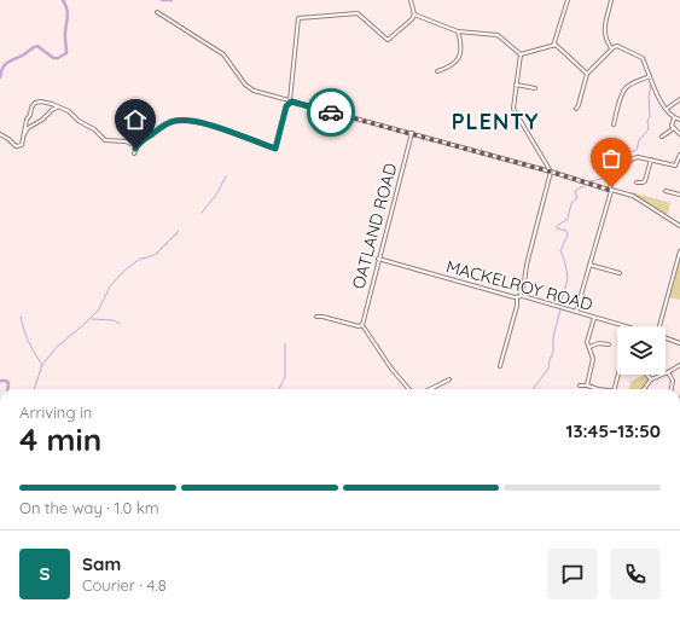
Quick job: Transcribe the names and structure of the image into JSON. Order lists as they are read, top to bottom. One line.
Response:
{"streets":{"street":["OATLAND ROAD","MACKELROY ROAD"]},"crossings":[["OATLAND ROAD","MACKELROY ROAD"]],"districts":["PLENTY"],"page":{"heading":["4 min","Arriving in","13:45–13:50"],"panel":["Sam","Courier · 4.8"],"bar":"On the way · 1.0 km","round":"S"}}
